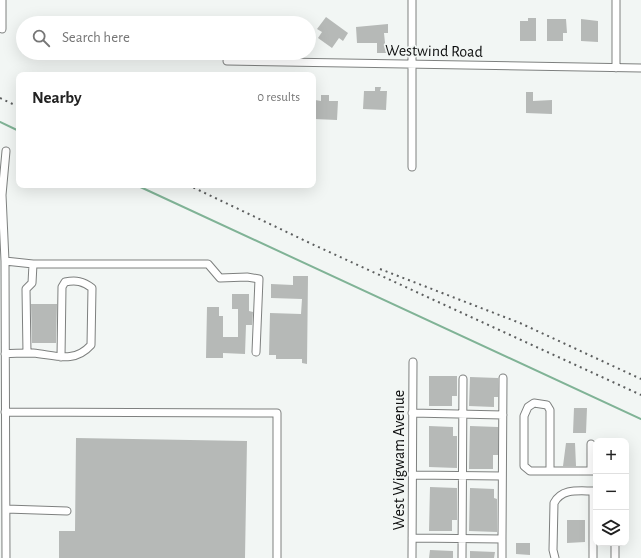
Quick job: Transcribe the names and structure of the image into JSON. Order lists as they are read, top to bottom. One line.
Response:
{"streets":{"street":["Westwind Road","West Wigwam Avenue"]},"page":{"search":"Search here","heading":["Nearby","0 results"],"map_buttons":["+","−"]}}
